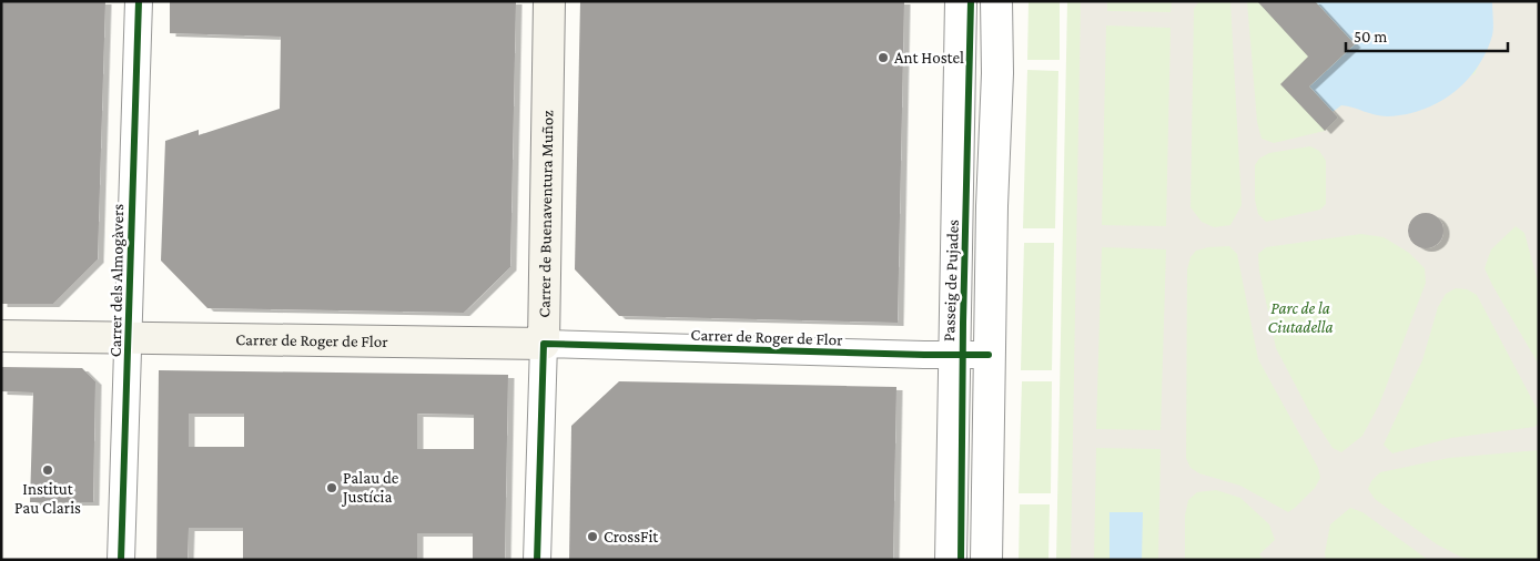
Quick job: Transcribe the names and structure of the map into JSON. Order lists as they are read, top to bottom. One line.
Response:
{"streets":{"main road":["Carrer de Buenaventura Muñoz","Carrer de Roger de Flor"],"street":["Carrer dels Almogàvers","Passeig de Pujades"]},"crossings":[["Carrer de Buenaventura Muñoz","Carrer de Roger de Flor"],["Carrer dels Almogàvers","Carrer de Roger de Flor"],["Passeig de Pujades","Carrer de Roger de Flor"]],"parks":["Parc de la Ciutadella"],"places":["Ant Hostel","Institut Pau Claris","Palau de Justícia","CrossFit"],"scale_bar":"50 m"}
